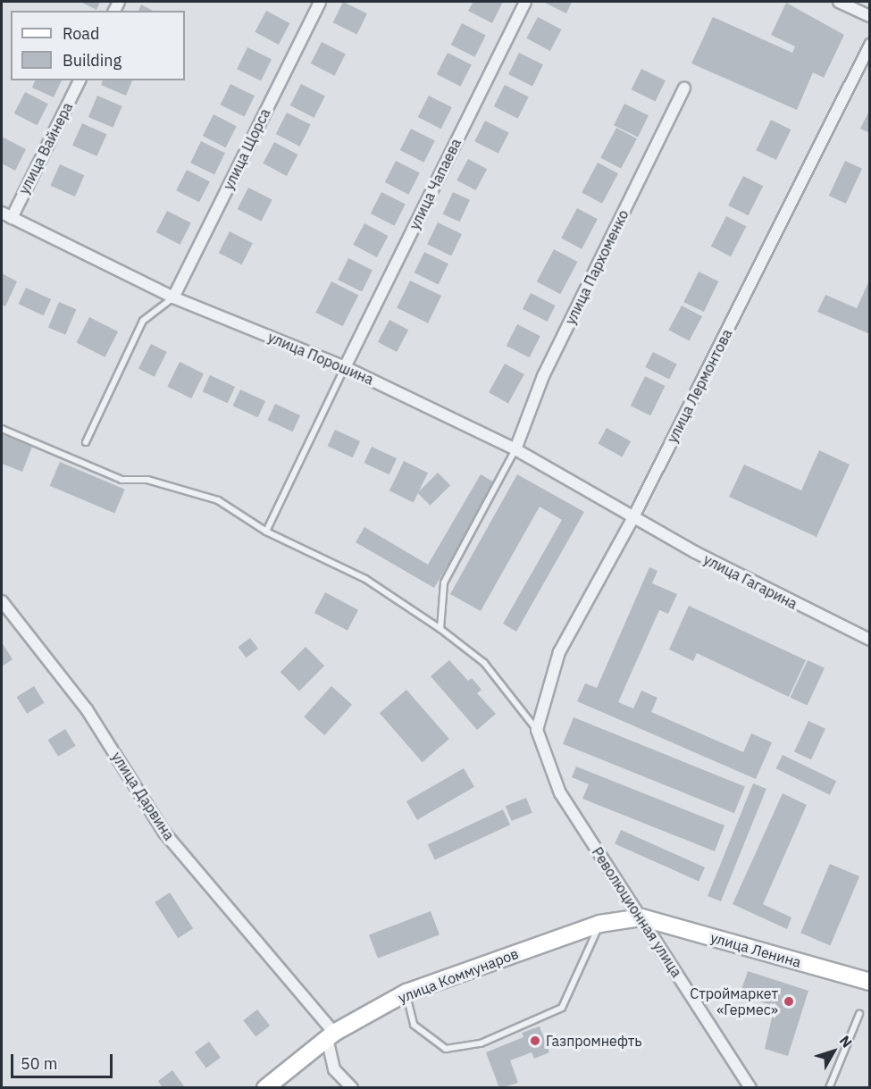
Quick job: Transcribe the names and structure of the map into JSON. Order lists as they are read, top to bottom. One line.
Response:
{"streets":{"main road":["улица Ленина","улица Коммунаров"],"street":["улица Вайнера","улица Щорса","улица Чапаева","улица Пархоменко","улица Порошина","улица Лермонтова","улица Гагарина","улица Дарвина","Революционная улица"]},"crossings":[["улица Вайнера","улица Порошина"],["улица Щорса","улица Порошина"],["улица Чапаева","улица Порошина"],["улица Пархоменко","улица Порошина"],["улица Порошина","улица Лермонтова"],["улица Порошина","улица Гагарина"],["улица Лермонтова","улица Гагарина"],["улица Лермонтова","Революционная улица"],["улица Дарвина","улица Коммунаров"],["Революционная улица","улица Ленина"],["Революционная улица","улица Коммунаров"],["улица Ленина","улица Коммунаров"]],"places":["Строймаркет «Гермес»","Газпромнефть"],"legend":["Road","Building"],"scale_bar":"50 m","north":"top right"}
